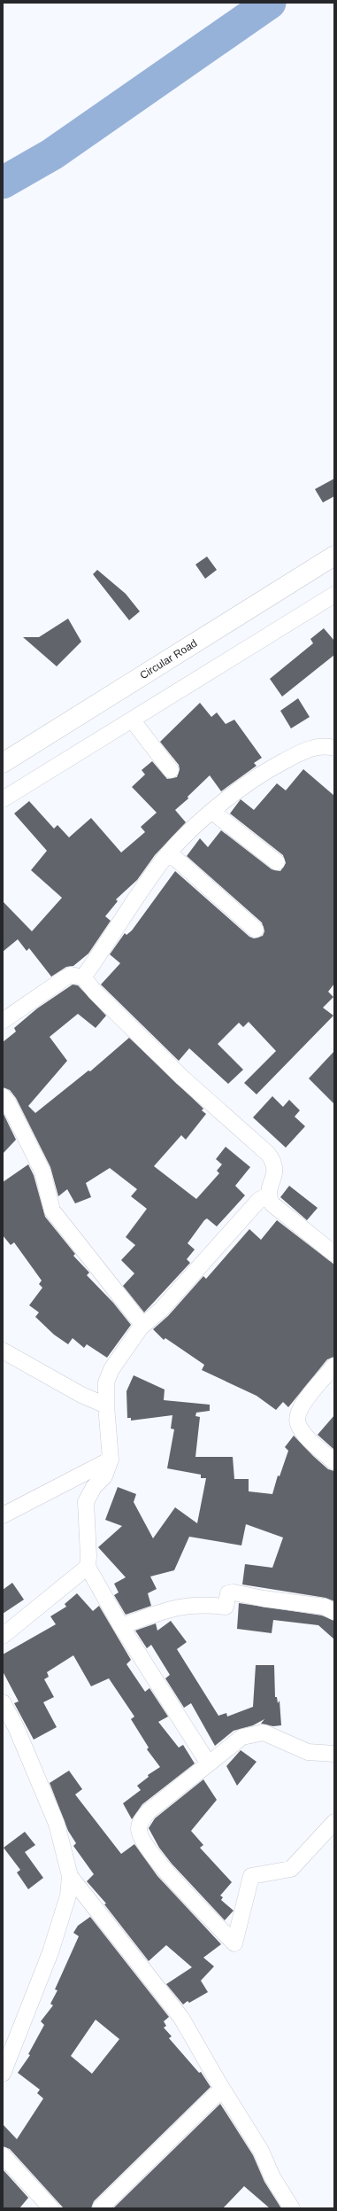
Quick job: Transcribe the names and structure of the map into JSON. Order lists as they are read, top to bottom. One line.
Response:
{"streets":{"main road":["Circular Road"]}}
